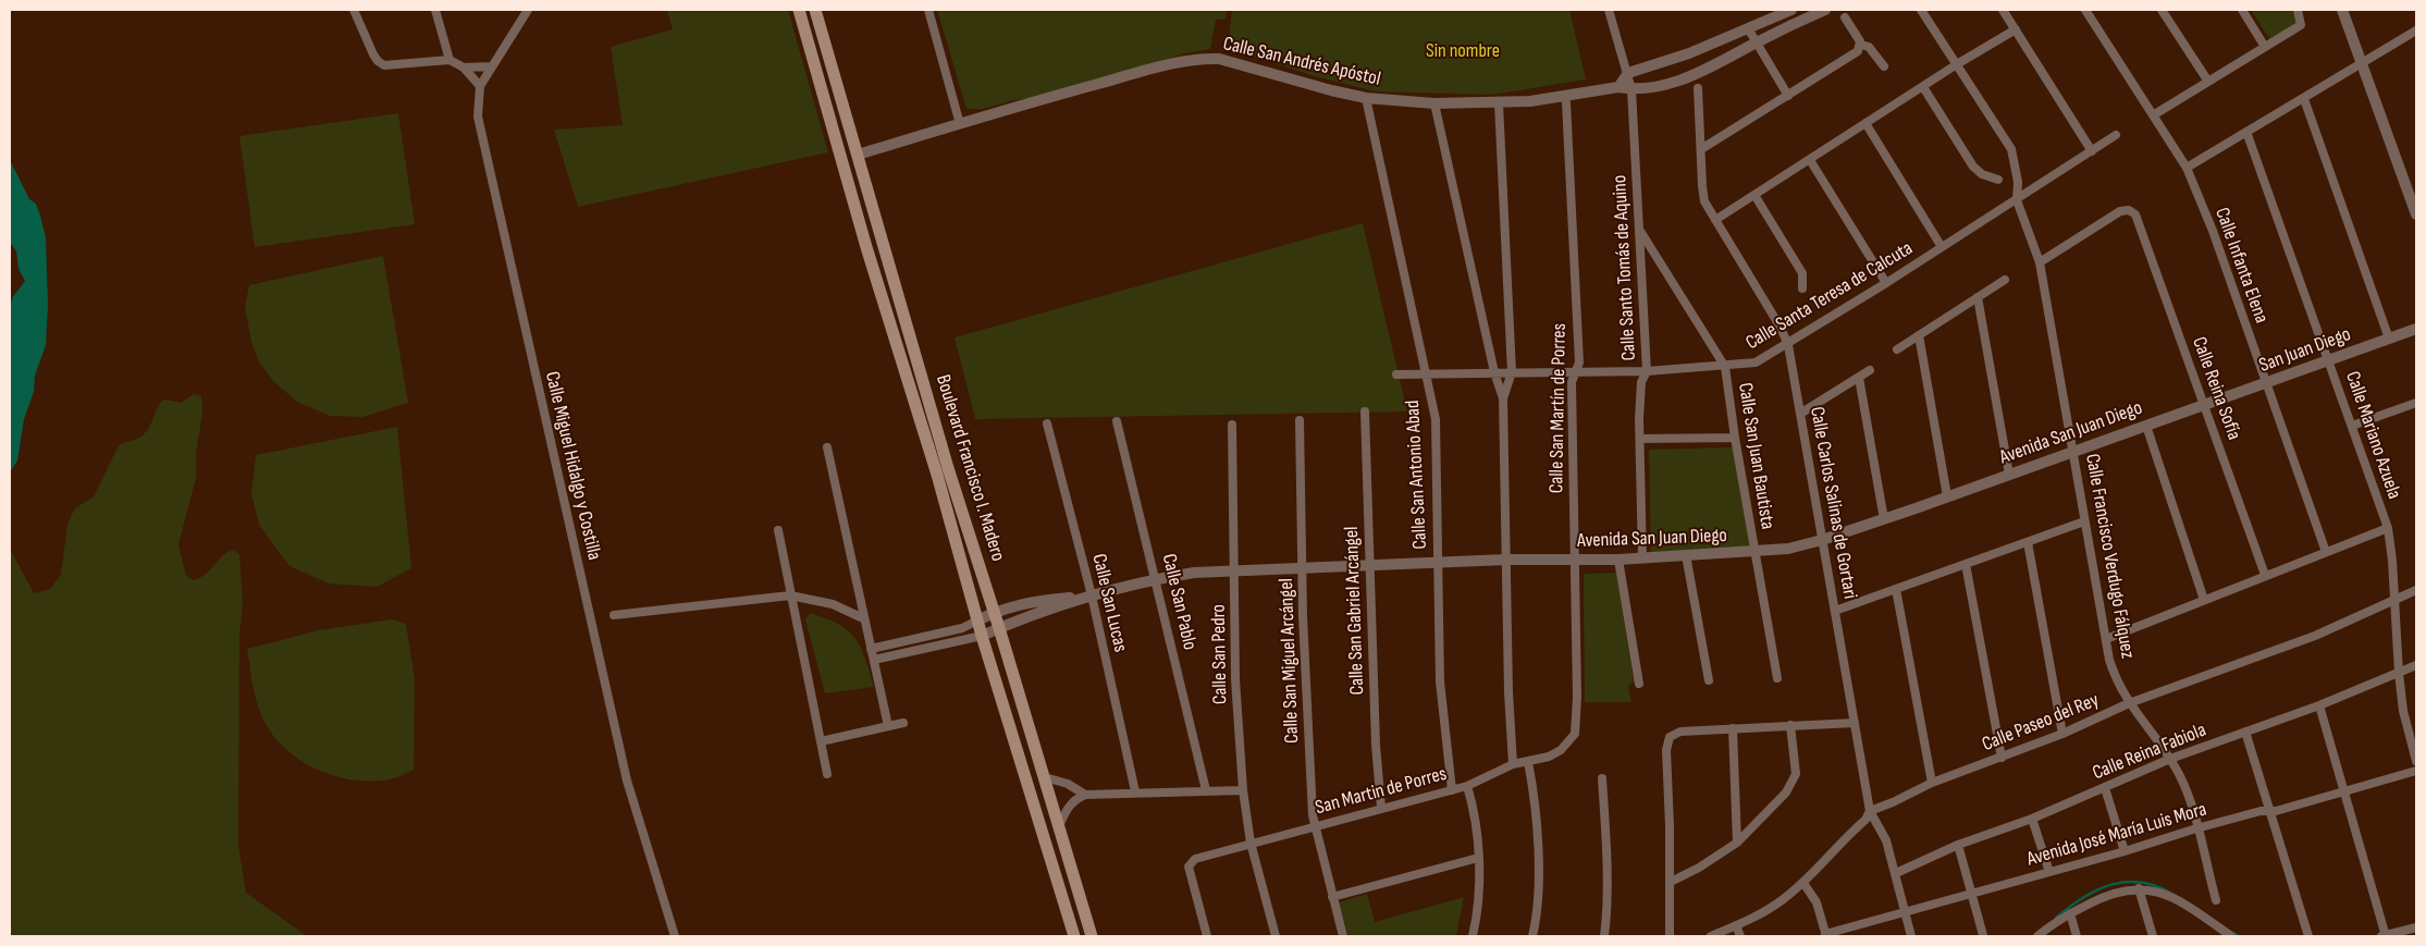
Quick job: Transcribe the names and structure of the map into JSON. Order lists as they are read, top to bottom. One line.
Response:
{"streets":{"main road":["Boulevard Francisco I. Madero"],"street":["Calle San Andrés Apóstol","Calle Infanta Elena","Calle Santo Tomás de Aquino","Calle Santa Teresa de Calcuta","San Juan Diego","Calle Reina Sofía","Calle San Martín de Porres","Avenida San Juan Diego","Calle Mariano Azuela","Calle San Juan Bautista","Calle Miguel Hidalgo y Costilla","Calle San Antonio Abad","Calle Carlos Salinas de Gortari","Calle Francisco Verdugo Fálquez","Calle San Pablo","Calle San Lucas","Calle San Gabriel Arcángel","Calle San Pedro","Calle San Miguel Arcángel","Calle Paseo del Rey","Calle Reina Fabiola","San Martin de Porres","Avenida José María Luis Mora"]},"crossings":[["Calle San Andrés Apóstol","Calle Santo Tomás de Aquino"],["Calle San Andrés Apóstol","Calle San Martín de Porres"],["Calle San Andrés Apóstol","Boulevard Francisco I. Madero"],["Calle San Andrés Apóstol","Calle San Antonio Abad"],["Calle Infanta Elena","San Juan Diego"],["Calle Santo Tomás de Aquino","Calle Santa Teresa de Calcuta"],["Calle Santo Tomás de Aquino","Avenida San Juan Diego"],["Calle Santo Tomás de Aquino","Calle San Juan Bautista"],["Calle Santa Teresa de Calcuta","Calle San Martín de Porres"],["Calle Santa Teresa de Calcuta","Calle San Juan Bautista"],["Calle Santa Teresa de Calcuta","Calle San Antonio Abad"],["Calle Santa Teresa de Calcuta","Calle Carlos Salinas de Gortari"],["Calle Santa Teresa de Calcuta","Calle Francisco Verdugo Fálquez"],["San Juan Diego","Calle Reina Sofía"],["San Juan Diego","Avenida San Juan Diego"],["San Juan Diego","Calle Mariano Azuela"],["Calle Reina Sofía","Avenida San Juan Diego"],["Calle Reina Sofía","Calle Francisco Verdugo Fálquez"],["Calle San Martín de Porres","Avenida San Juan Diego"],["Calle San Martín de Porres","San Martin de Porres"],["Avenida San Juan Diego","Calle San Juan Bautista"],["Avenida San Juan Diego","Boulevard Francisco I. Madero"],["Avenida San Juan Diego","Calle San Antonio Abad"],["Avenida San Juan Diego","Calle Carlos Salinas de Gortari"],["Avenida San Juan Diego","Calle Francisco Verdugo Fálquez"],["Avenida San Juan Diego","Calle San Pablo"],["Avenida San Juan Diego","Calle San Lucas"],["Avenida San Juan Diego","Calle San Gabriel Arcángel"],["Avenida San Juan Diego","Calle San Pedro"],["Avenida San Juan Diego","Calle San Miguel Arcángel"],["Calle Mariano Azuela","Calle Paseo del Rey"],["Calle Mariano Azuela","Calle Reina Fabiola"],["Calle San Antonio Abad","San Martin de Porres"],["Calle Carlos Salinas de Gortari","Calle Paseo del Rey"],["Calle Carlos Salinas de Gortari","Calle Reina Fabiola"],["Calle Carlos Salinas de Gortari","Avenida José María Luis Mora"],["Calle Francisco Verdugo Fálquez","Calle Paseo del Rey"],["Calle Francisco Verdugo Fálquez","Calle Reina Fabiola"],["Calle Francisco Verdugo Fálquez","Avenida José María Luis Mora"],["Calle San Gabriel Arcángel","San Martin de Porres"],["Calle San Pedro","San Martin de Porres"],["Calle San Miguel Arcángel","San Martin de Porres"]],"parks":["Sin nombre"]}
